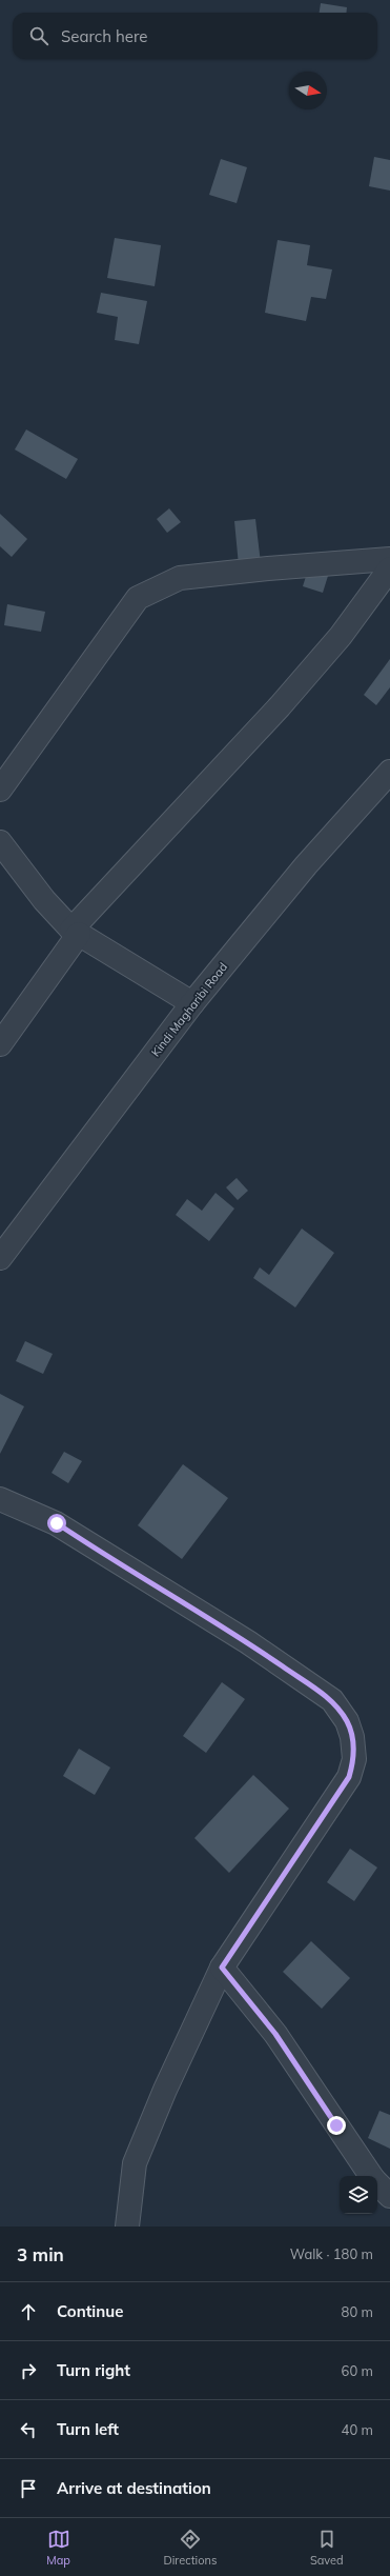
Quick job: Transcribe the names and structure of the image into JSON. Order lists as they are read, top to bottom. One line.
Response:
{"streets":{"street":["Kindi Magharibi Road"]},"north":"right","page":{"search":"Search here","heading":["3 min","Walk · 180 m"],"list":[["Continue","80 m"],["Turn right","60 m"],["Turn left","40 m"],"Arrive at destination"],"nav":["Map","Directions","Saved"]}}
